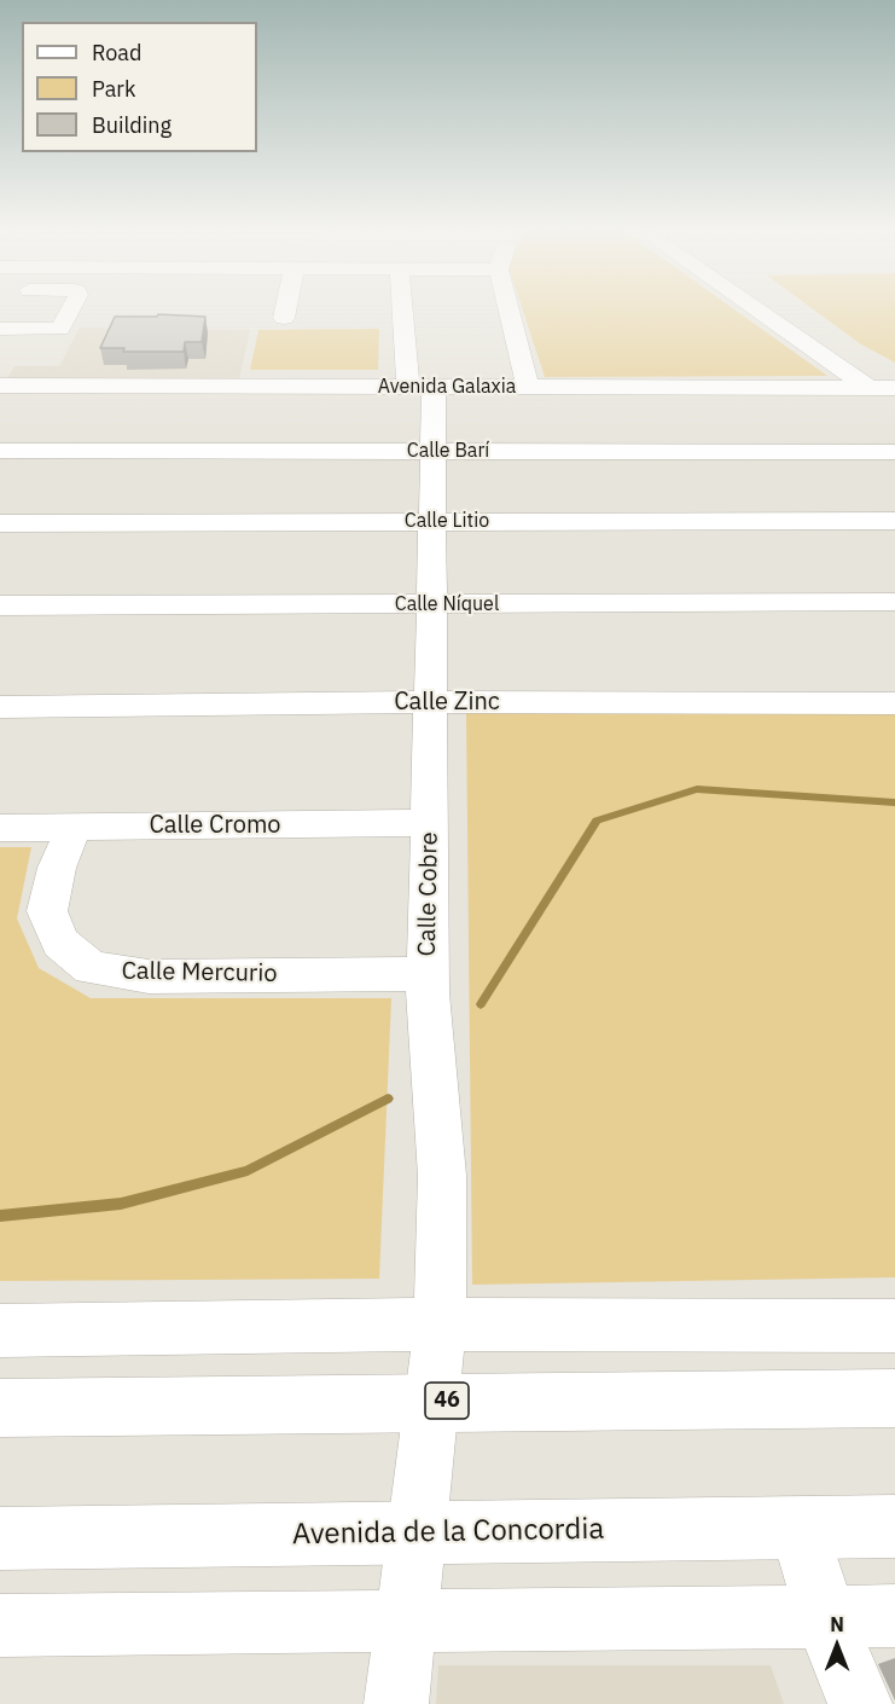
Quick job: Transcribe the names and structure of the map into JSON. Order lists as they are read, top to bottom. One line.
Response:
{"streets":{"main road":["46","Avenida de la Concordia"],"street":["Avenida Galaxia","Calle Barí","Calle Litio","Calle Níquel","Calle Zinc","Calle Cromo","Calle Cobre","Calle Mercurio"]},"crossings":[["Avenida Galaxia","Calle Cobre"],["Calle Barí","Calle Cobre"],["Calle Litio","Calle Cobre"],["Calle Níquel","Calle Cobre"],["Calle Zinc","Calle Cobre"],["Calle Cromo","Calle Cobre"],["Calle Cromo","Calle Mercurio"],["Calle Cobre","Calle Mercurio"],["Calle Cobre","46"],["Calle Cobre","Avenida de la Concordia"]],"legend":["Road","Park","Building"],"north":"top"}
